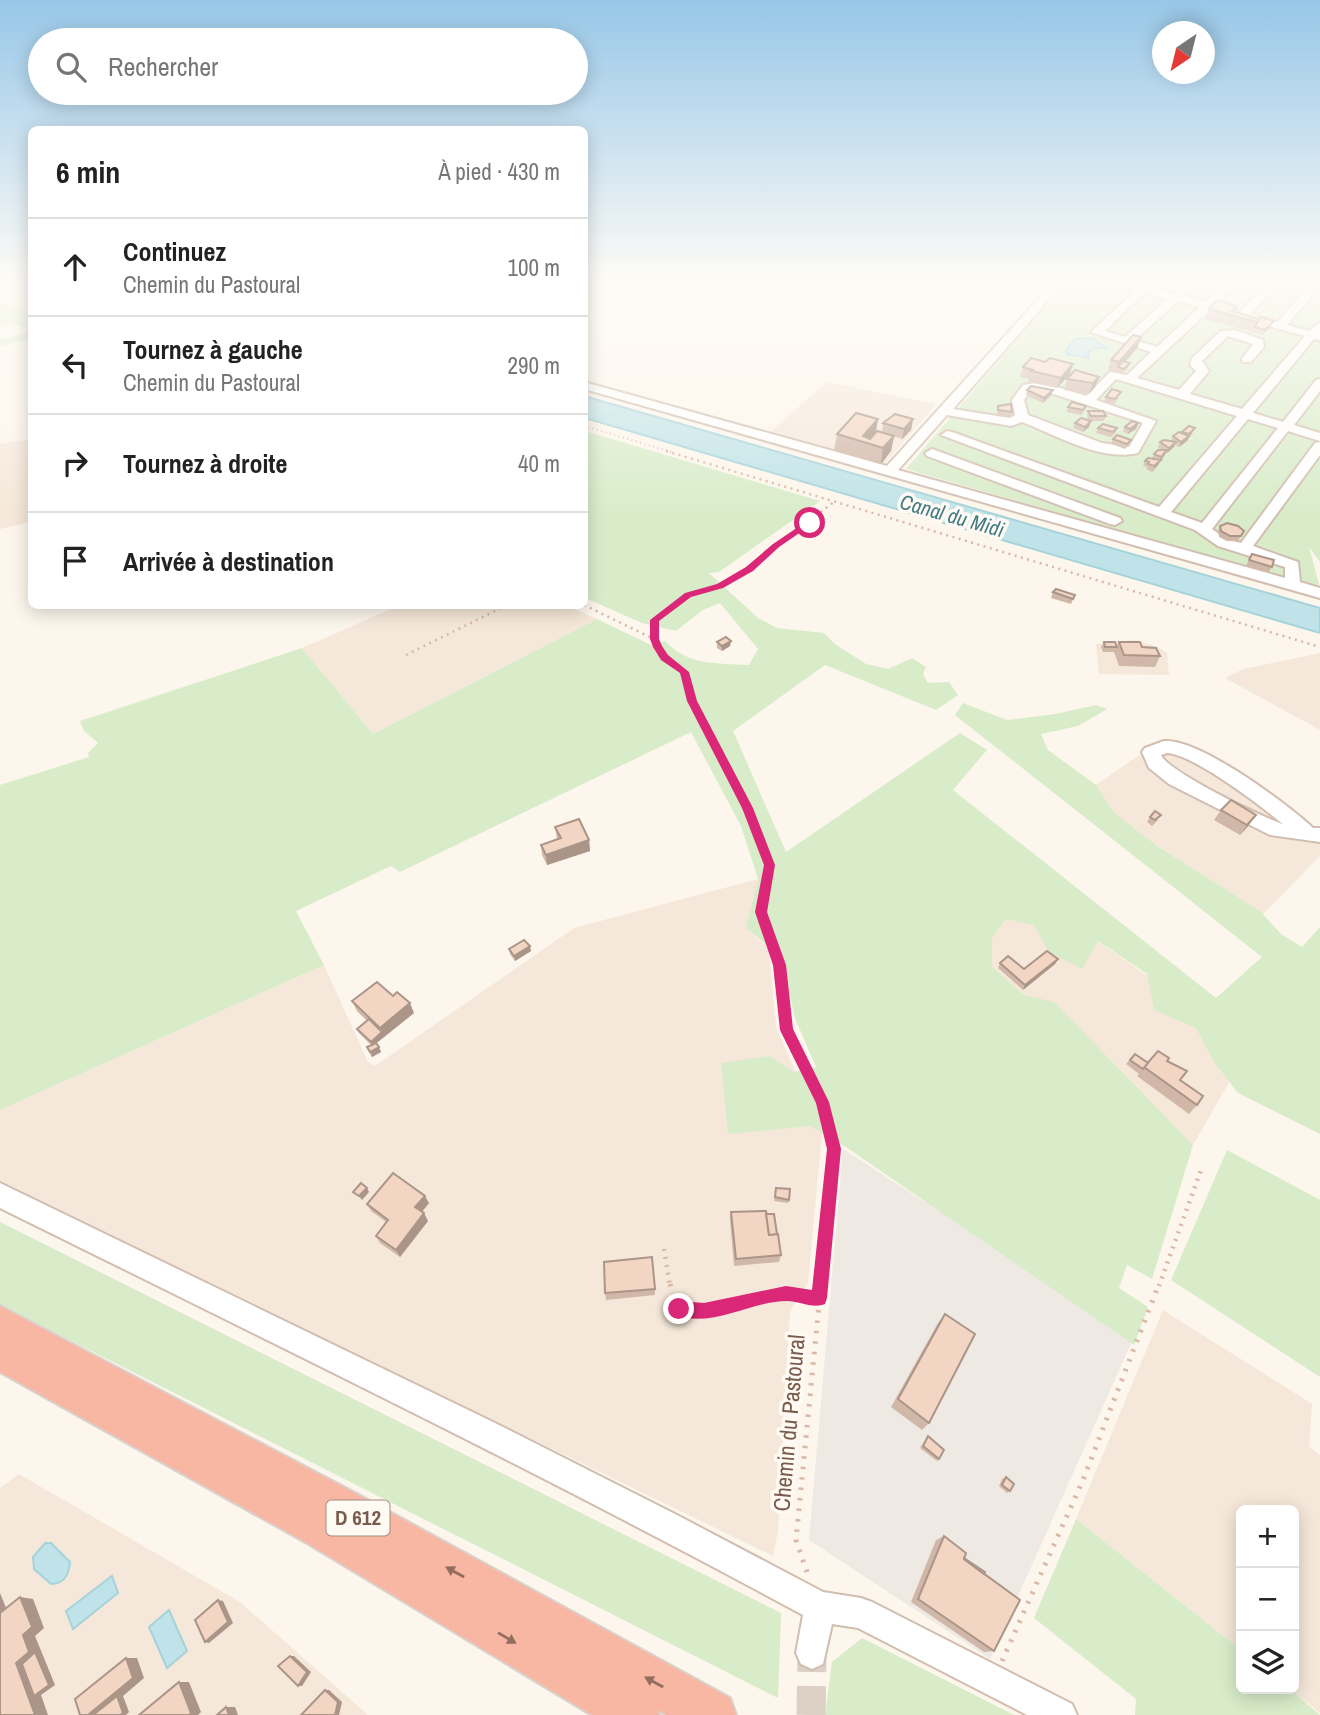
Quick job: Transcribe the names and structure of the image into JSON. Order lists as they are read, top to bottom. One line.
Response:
{"streets":{"highway":["D 612"],"path":["Chemin du Pastoural"]},"water":["Canal du Midi"],"north":"bottom left","page":{"search":"Rechercher","heading":["6 min","À pied · 430 m"],"list":[["Continuez","Chemin du Pastoural","100 m"],["Tournez à gauche","Chemin du Pastoural","290 m"],["Tournez à droite","40 m"],"Arrivée à destination"],"map_buttons":["+","−"]}}
